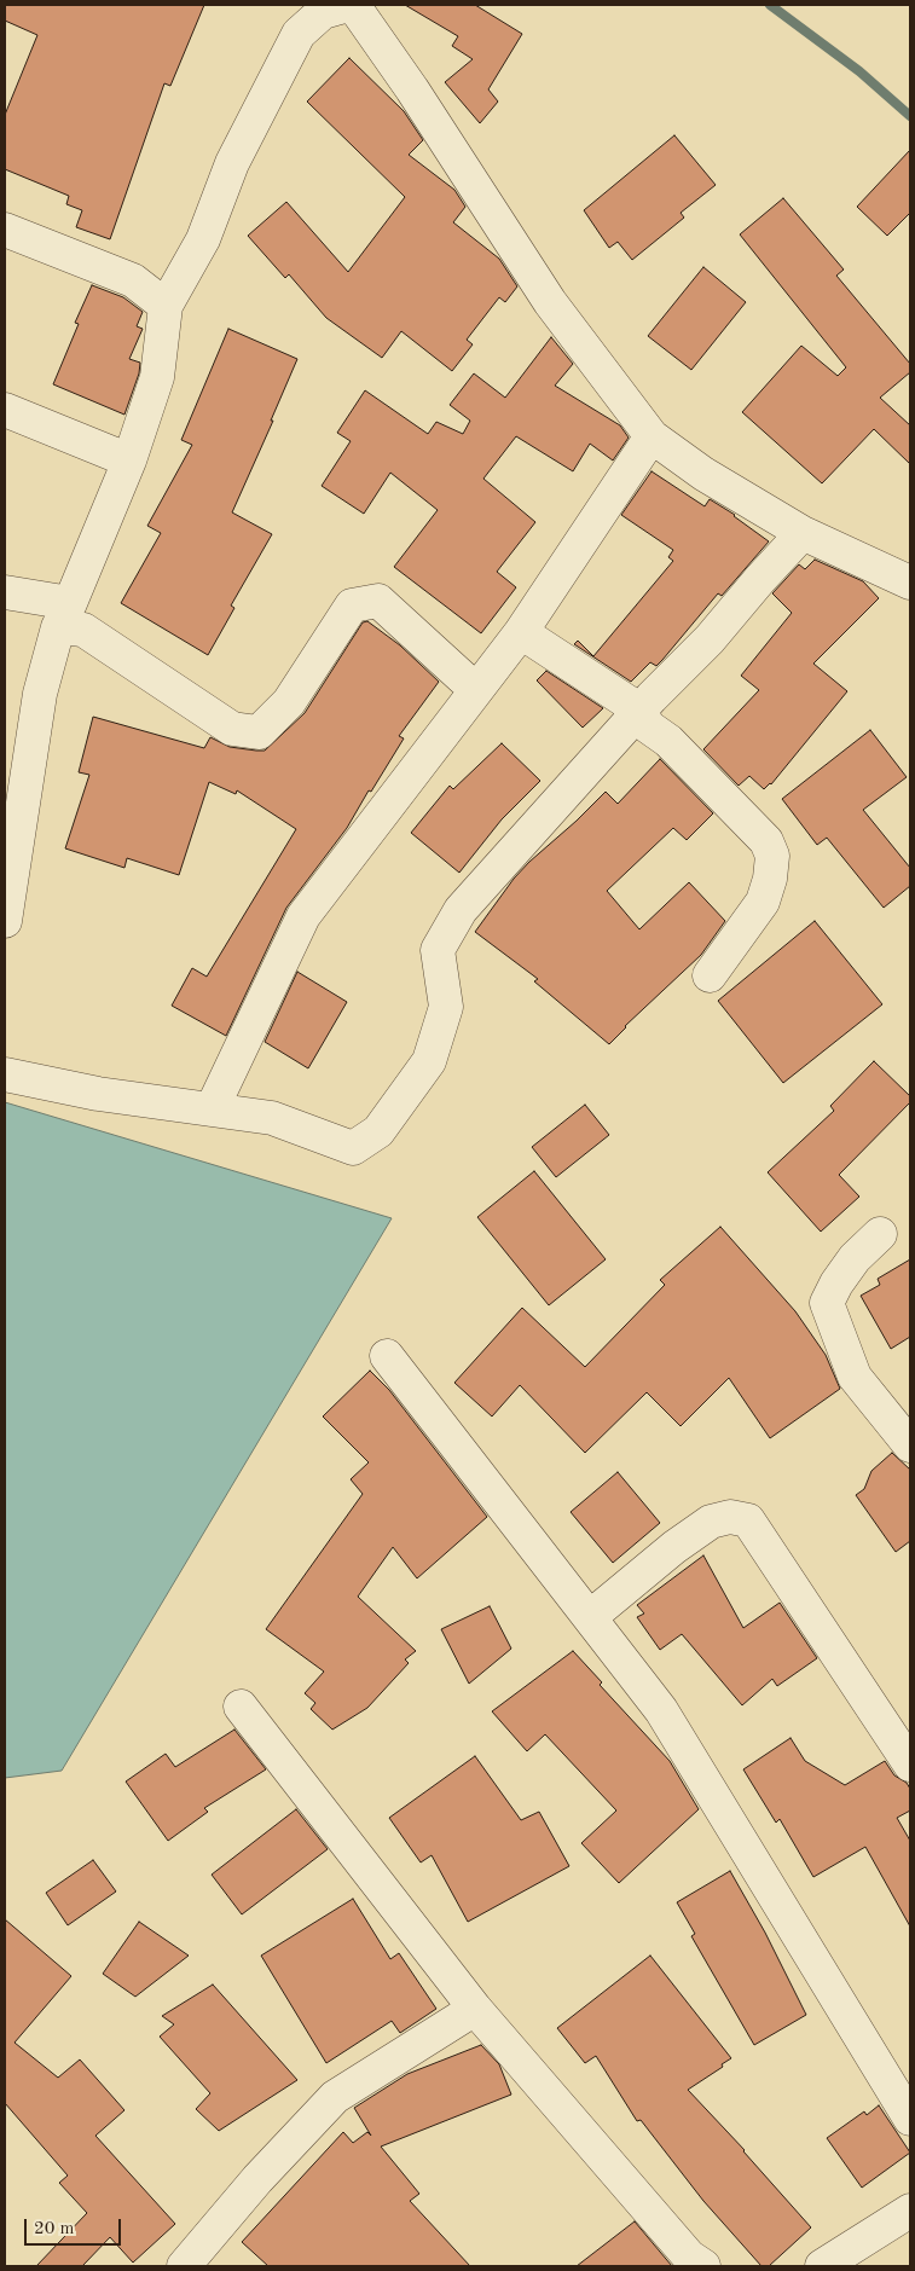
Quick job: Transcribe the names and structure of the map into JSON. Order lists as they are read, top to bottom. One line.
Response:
{"scale_bar":"20 m"}
